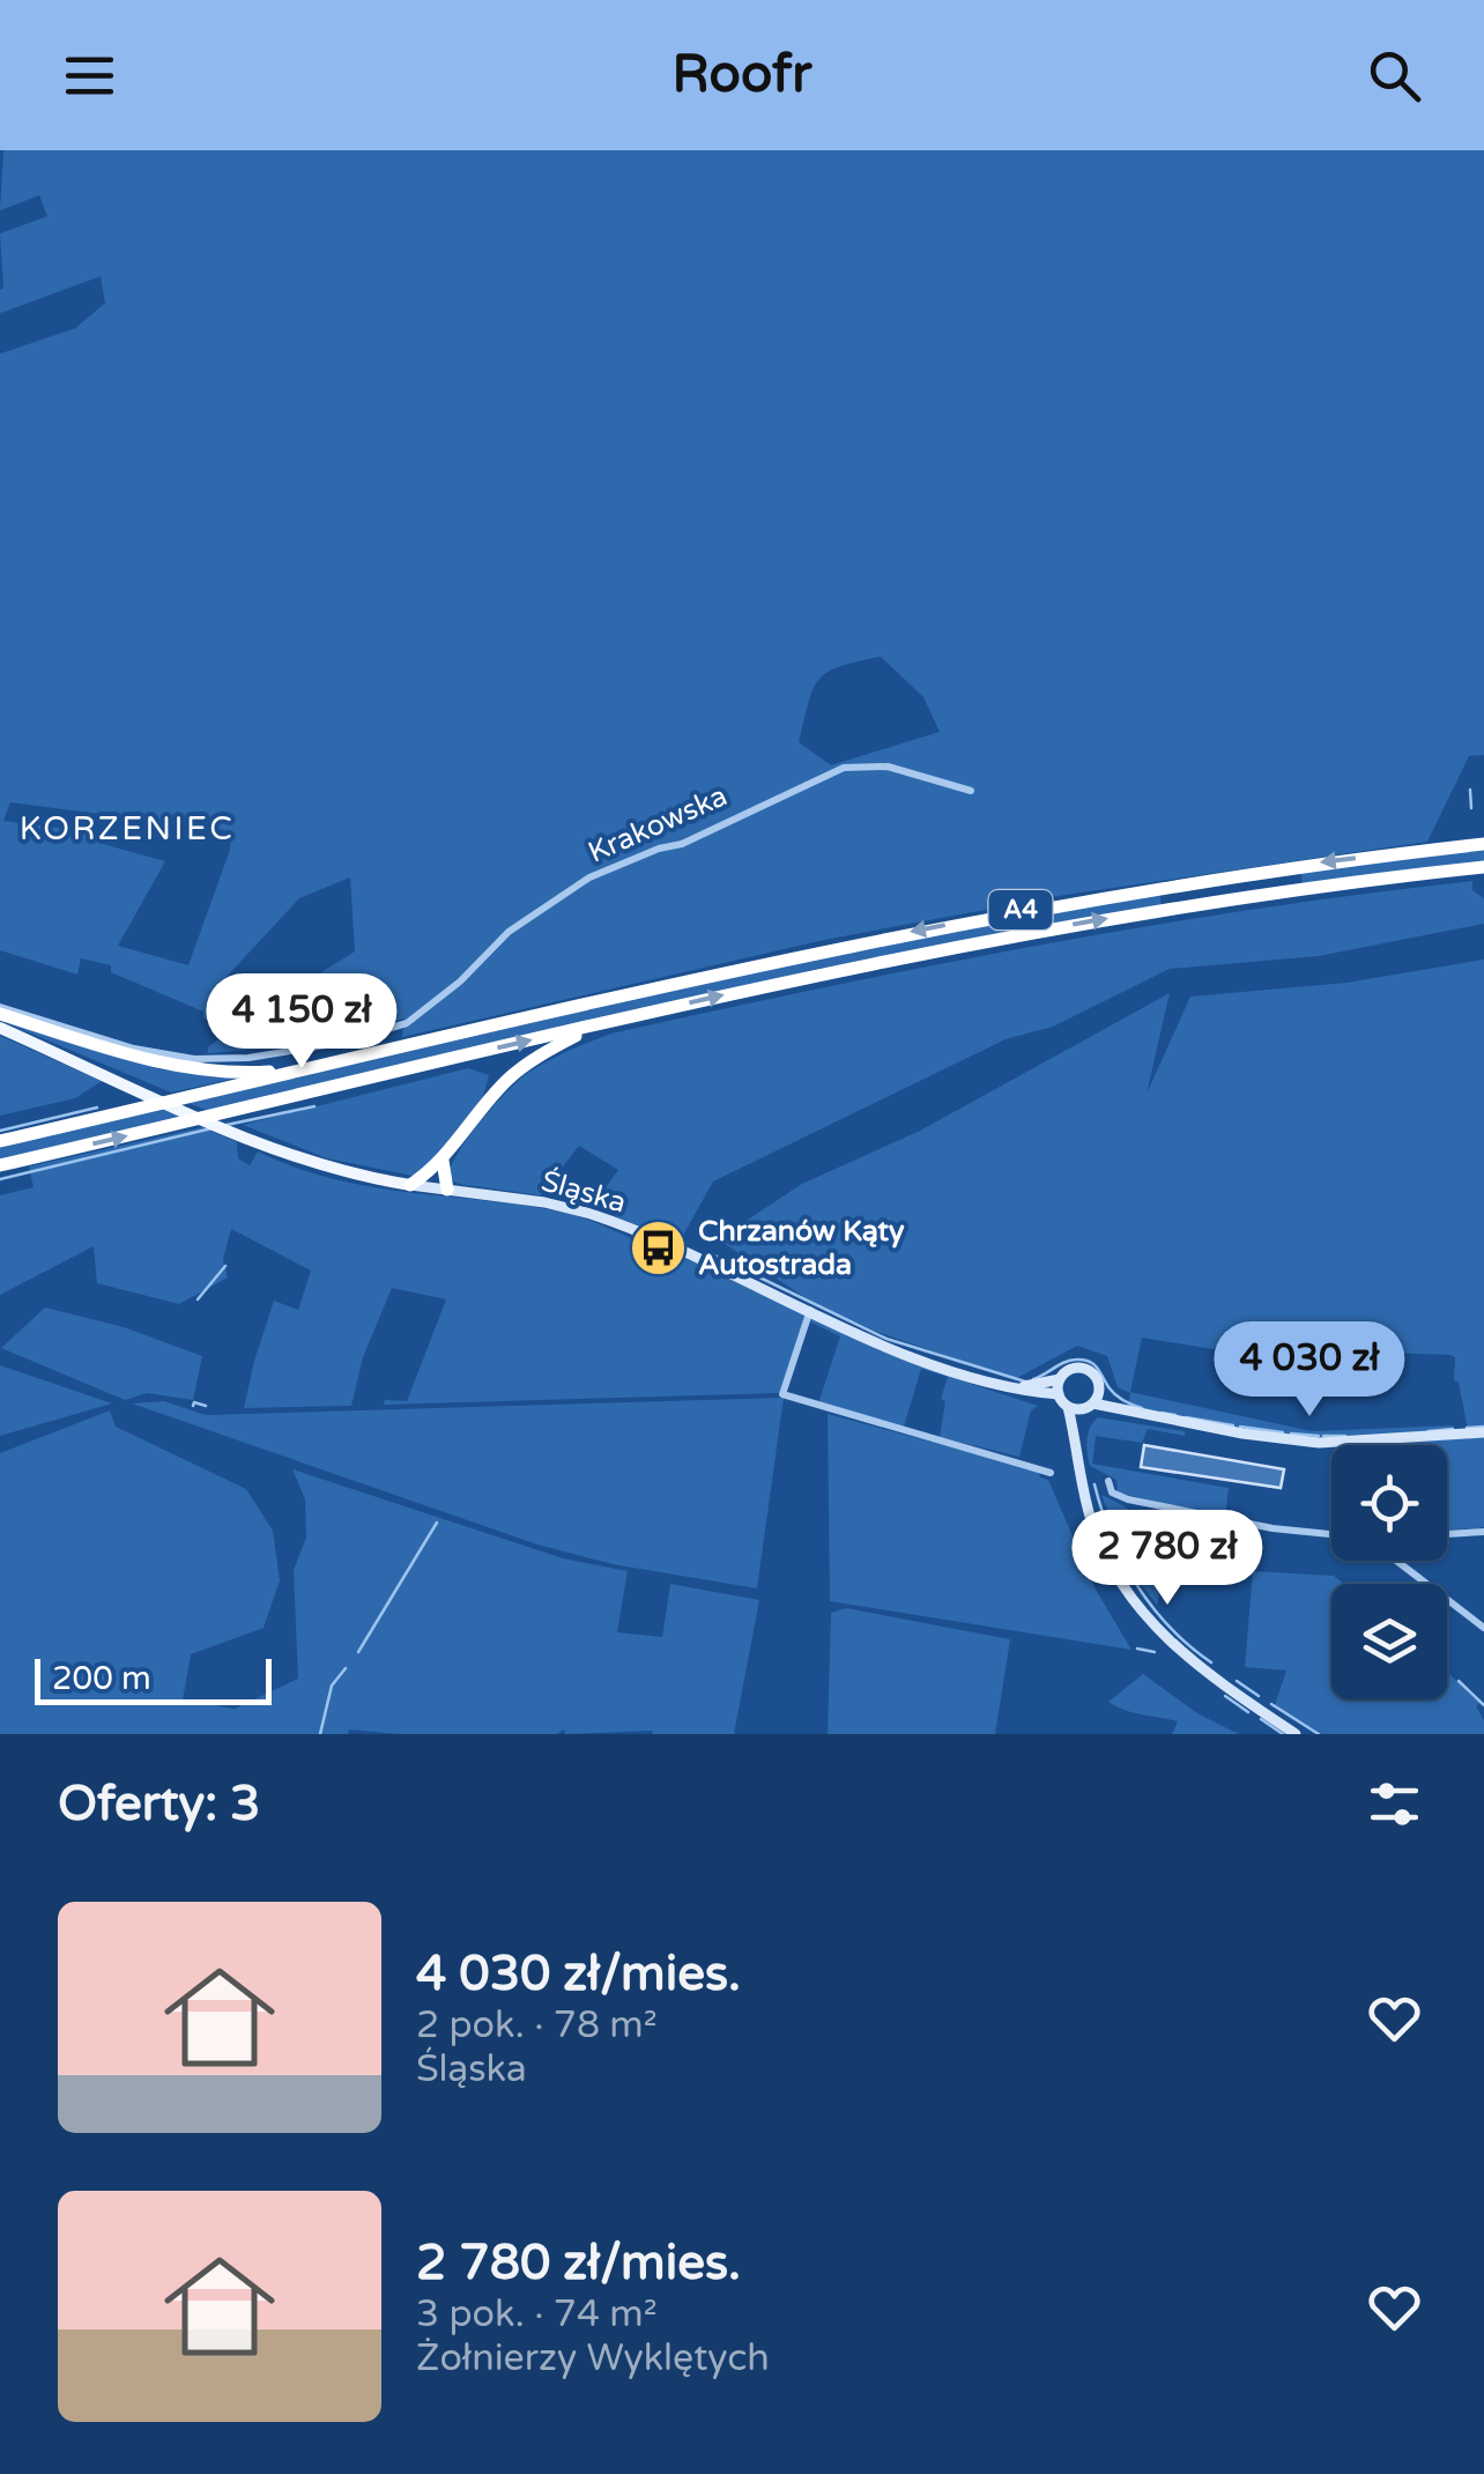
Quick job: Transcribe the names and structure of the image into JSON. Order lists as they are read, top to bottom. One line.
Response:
{"streets":{"highway":["A4"],"main road":["Śląska"],"street":["Krakowska"]},"districts":["KORZENIEC"],"places":{"bus stop":["Chrzanów Kąty Autostrada"]},"scale_bar":"200 m","page":{"header":"Roofr","price":["4 150 zł","4 030 zł","2 780 zł"],"scale":"200 m","heading":"Oferty: 3","list":[{"name":"4 030 zł/mies.","note":"2 pok. · 78 m² · Śląska"},{"name":"2 780 zł/mies.","note":"3 pok. · 74 m² · Żołnierzy Wyklętych"}]}}
